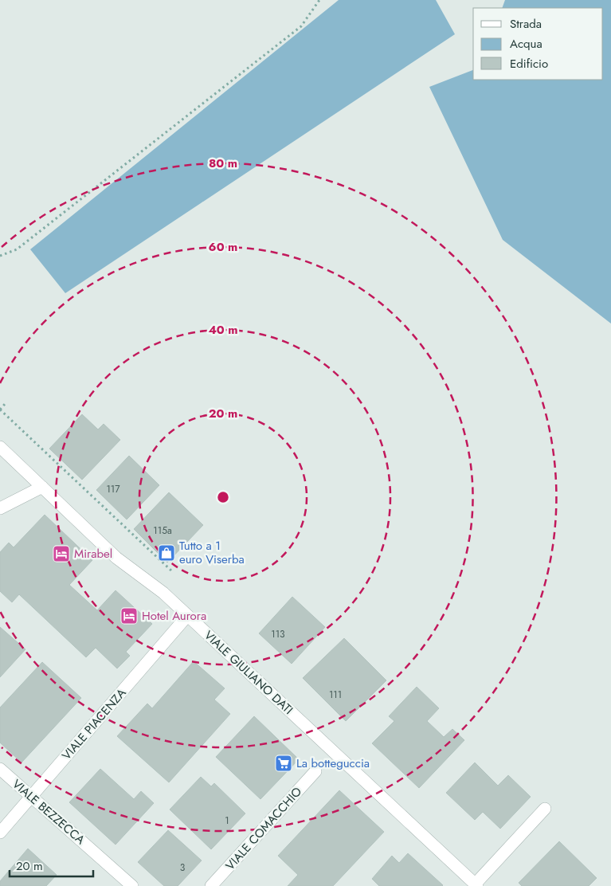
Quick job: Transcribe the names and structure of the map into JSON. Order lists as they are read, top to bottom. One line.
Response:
{"streets":{"street":["VIALE GIULIANO DATI","VIALE PIACENZA","VIALE BEZZECCA","VIALE COMACCHIO"]},"crossings":[["VIALE GIULIANO DATI","VIALE PIACENZA"],["VIALE PIACENZA","VIALE BEZZECCA"]],"places":{"shop":["Tutto a 1 euro Viserba"],"hotel":["Mirabel","Hotel Aurora"],"supermarket":["La botteguccia"]},"house_numbers":["117","115a","113","111","1","3"],"legend":["Strada","Acqua","Edificio"],"scale_bar":"20 m","rings":["80 m","60 m","40 m","20 m"]}
